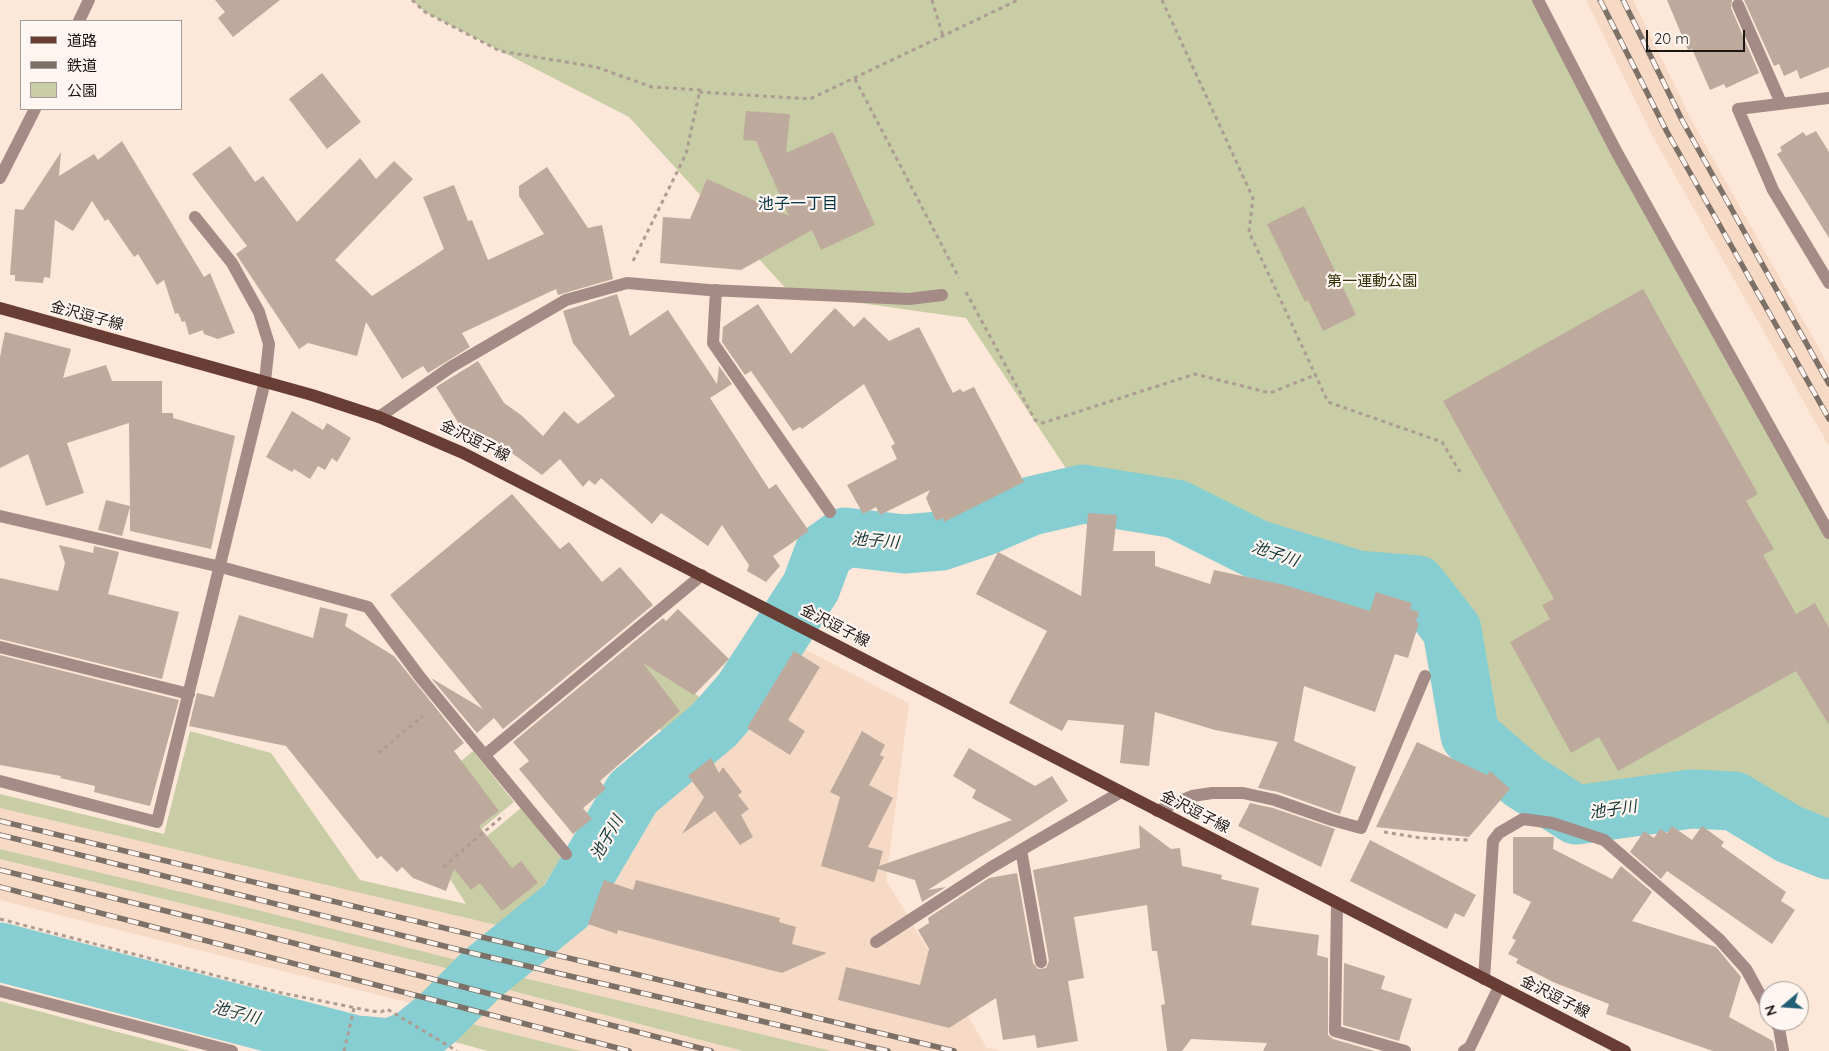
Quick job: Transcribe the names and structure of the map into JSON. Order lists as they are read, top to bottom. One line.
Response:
{"streets":{"main road":["金沢逗子線"]},"districts":["池子一丁目"],"water":["池子川"],"parks":["第一運動公園"],"legend":["道路","鉄道","公園"],"scale_bar":"20 m","north":"left"}
